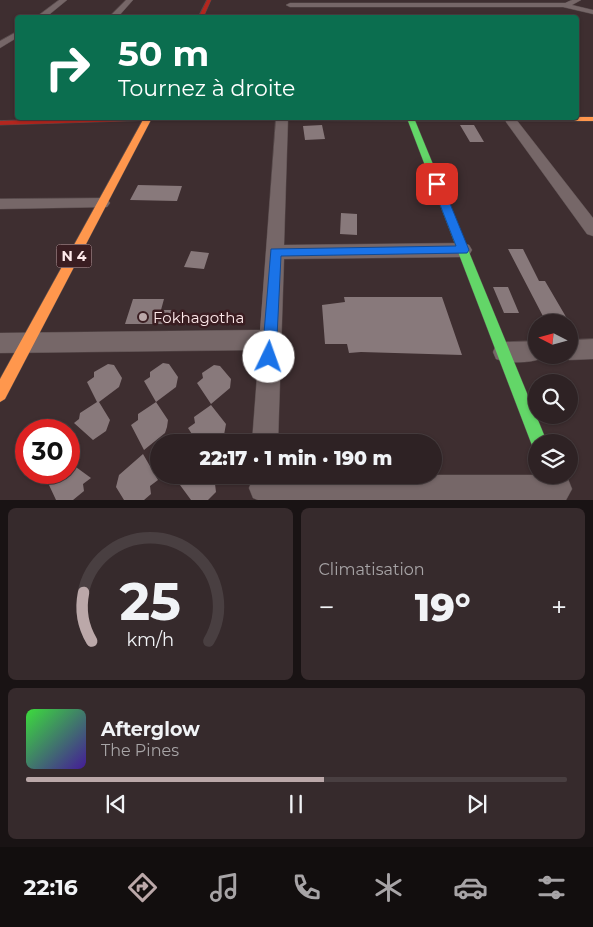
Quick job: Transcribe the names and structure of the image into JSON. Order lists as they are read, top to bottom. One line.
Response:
{"streets":{"main road":["N 4"]},"places":["Fokhagotha"],"north":"left","page":{"turn":["50 m","Tournez à droite"],"limit":"30","trip":"22:17 · 1 min · 190 m","tile":"Climatisation","heat":["−","19°","+"],"song":["Afterglow","The Pines"],"tabs":"22:16","gauge":["25","km/h"]}}
